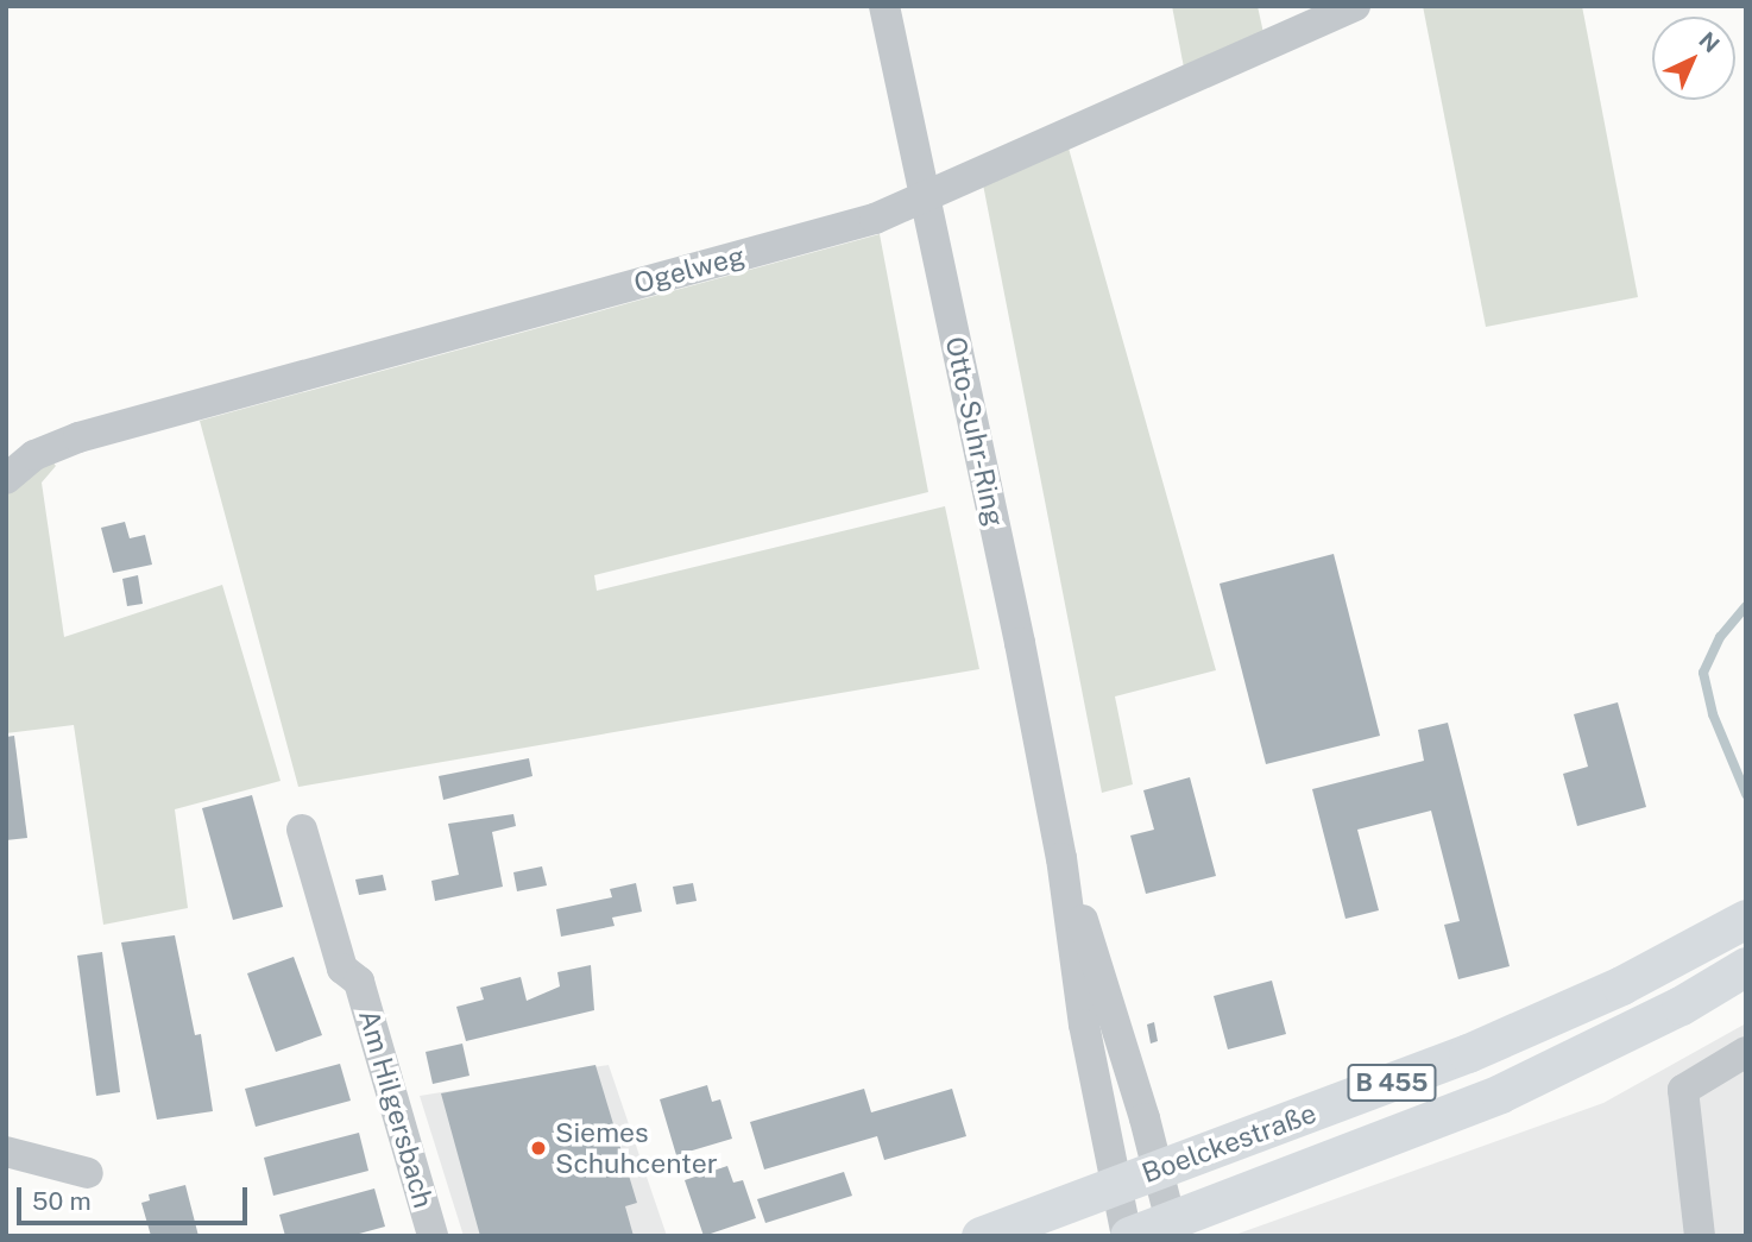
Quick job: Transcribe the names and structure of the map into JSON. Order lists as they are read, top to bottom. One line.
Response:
{"streets":{"main road":["B 455","Boelckestraße"],"street":["Ogelweg","Otto-Suhr-Ring","Am Hilgersbach"]},"crossings":[["Ogelweg","Otto-Suhr-Ring"],["Otto-Suhr-Ring","Boelckestraße"]],"places":["Siemes Schuhcenter"],"scale_bar":"50 m","north":"top right"}
